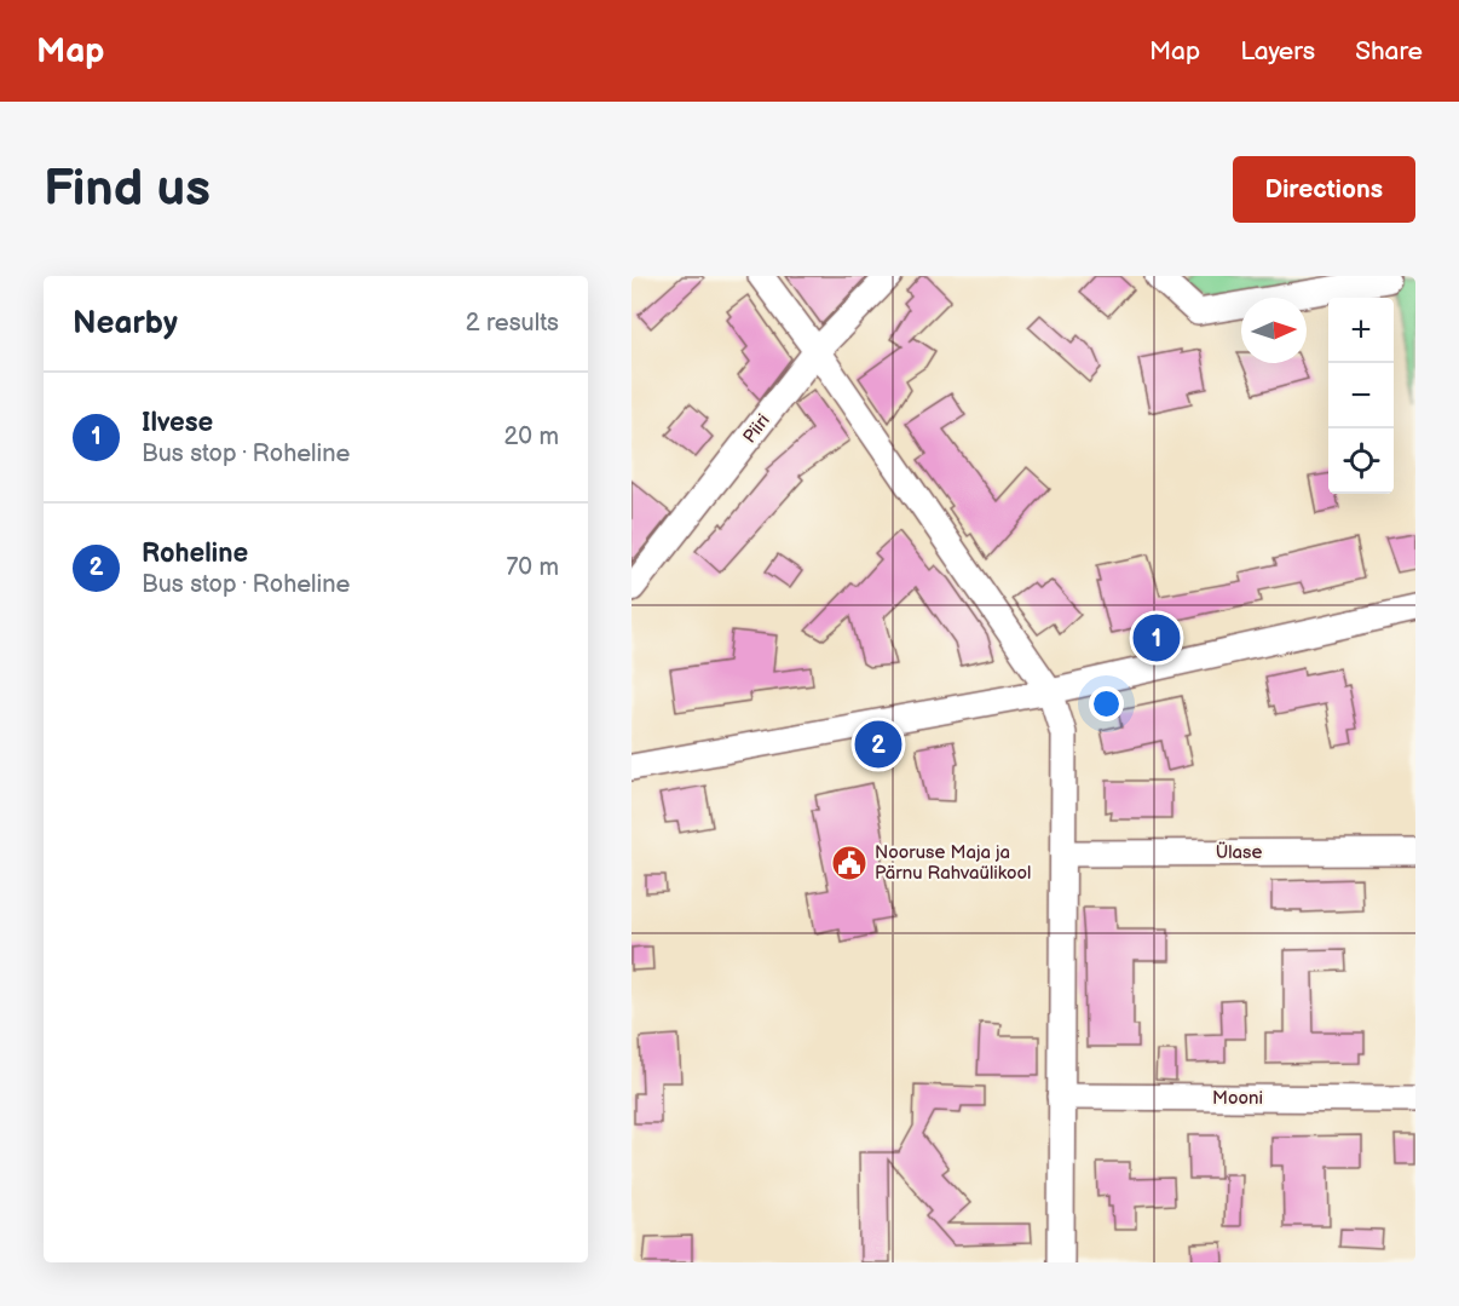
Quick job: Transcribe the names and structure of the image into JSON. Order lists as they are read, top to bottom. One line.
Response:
{"streets":{"street":["Piiri","Ülase","Mooni"]},"places":{"public building":["Nooruse Maja ja Pärnu Rahvaülikool"]},"north":"right","page":{"header":"Map","nav":["Map","Layers","Share"],"buttons":"Directions","title":"Find us","heading":["Nearby","2 results"],"map_buttons":["+","−"],"list":[{"mark":"1","name":"Ilvese","note":"Bus stop · Roheline","value":"20 m"},{"mark":"2","name":"Roheline","note":"Bus stop · Roheline","value":"70 m"}],"pins":["1","2"]}}
